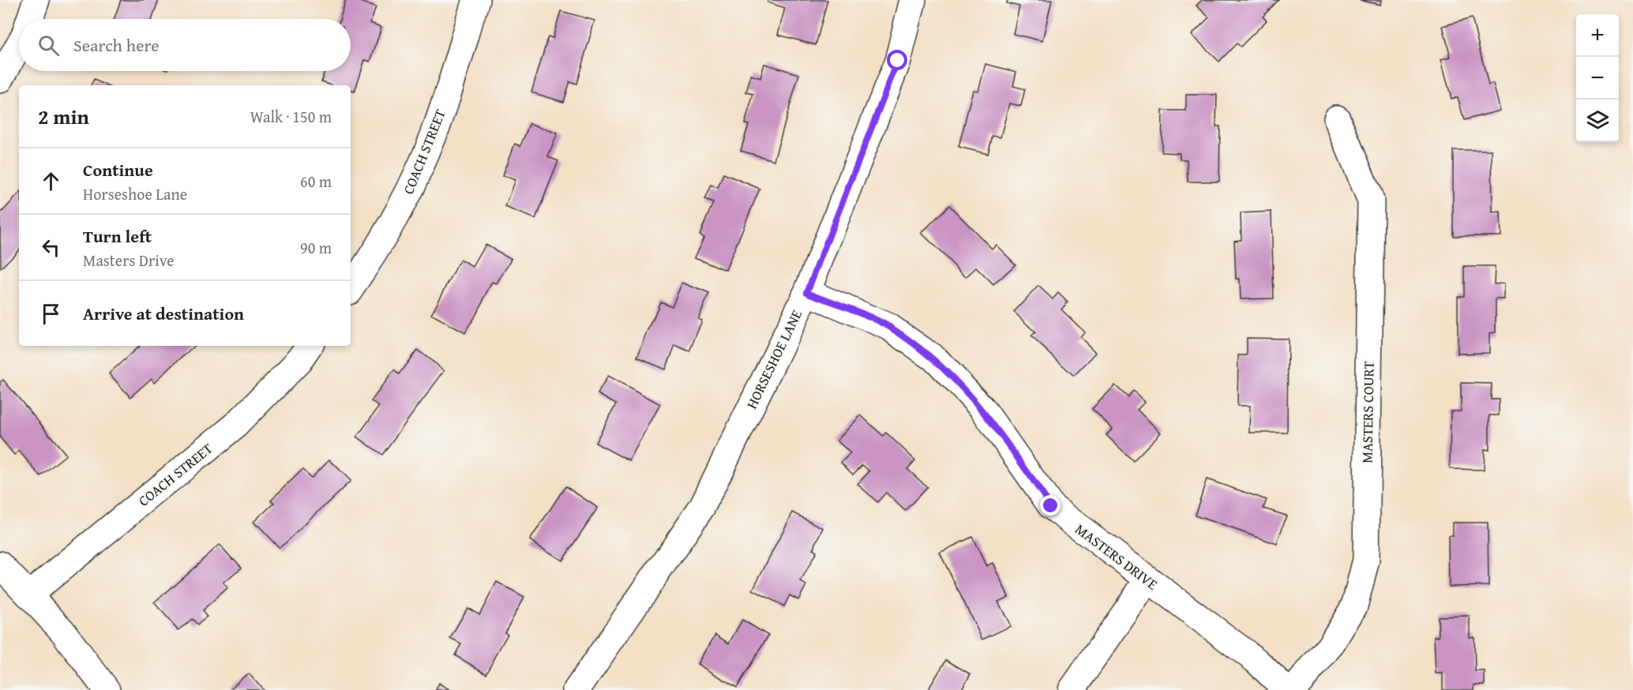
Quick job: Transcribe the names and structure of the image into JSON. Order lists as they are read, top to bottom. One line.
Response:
{"streets":{"street":["COACH STREET","HORSESHOE LANE","MASTERS COURT","MASTERS DRIVE"]},"crossings":[["HORSESHOE LANE","MASTERS DRIVE"]],"page":{"map_buttons":["+","−"],"search":"Search here","heading":["2 min","Walk · 150 m"],"list":[["Continue","Horseshoe Lane","60 m"],["Turn left","Masters Drive","90 m"],"Arrive at destination"]}}
